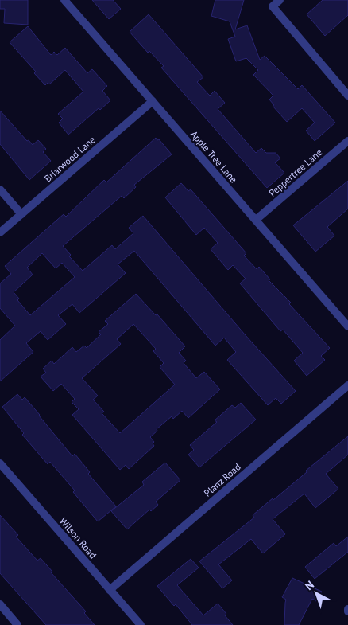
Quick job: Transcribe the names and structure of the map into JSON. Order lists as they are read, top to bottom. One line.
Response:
{"streets":{"street":["Apple Tree Lane","Briarwood Lane","Peppertree Lane","Planz Road","Wilson Road"]},"crossings":[["Apple Tree Lane","Briarwood Lane"],["Apple Tree Lane","Peppertree Lane"],["Planz Road","Wilson Road"]],"north":"top left"}
